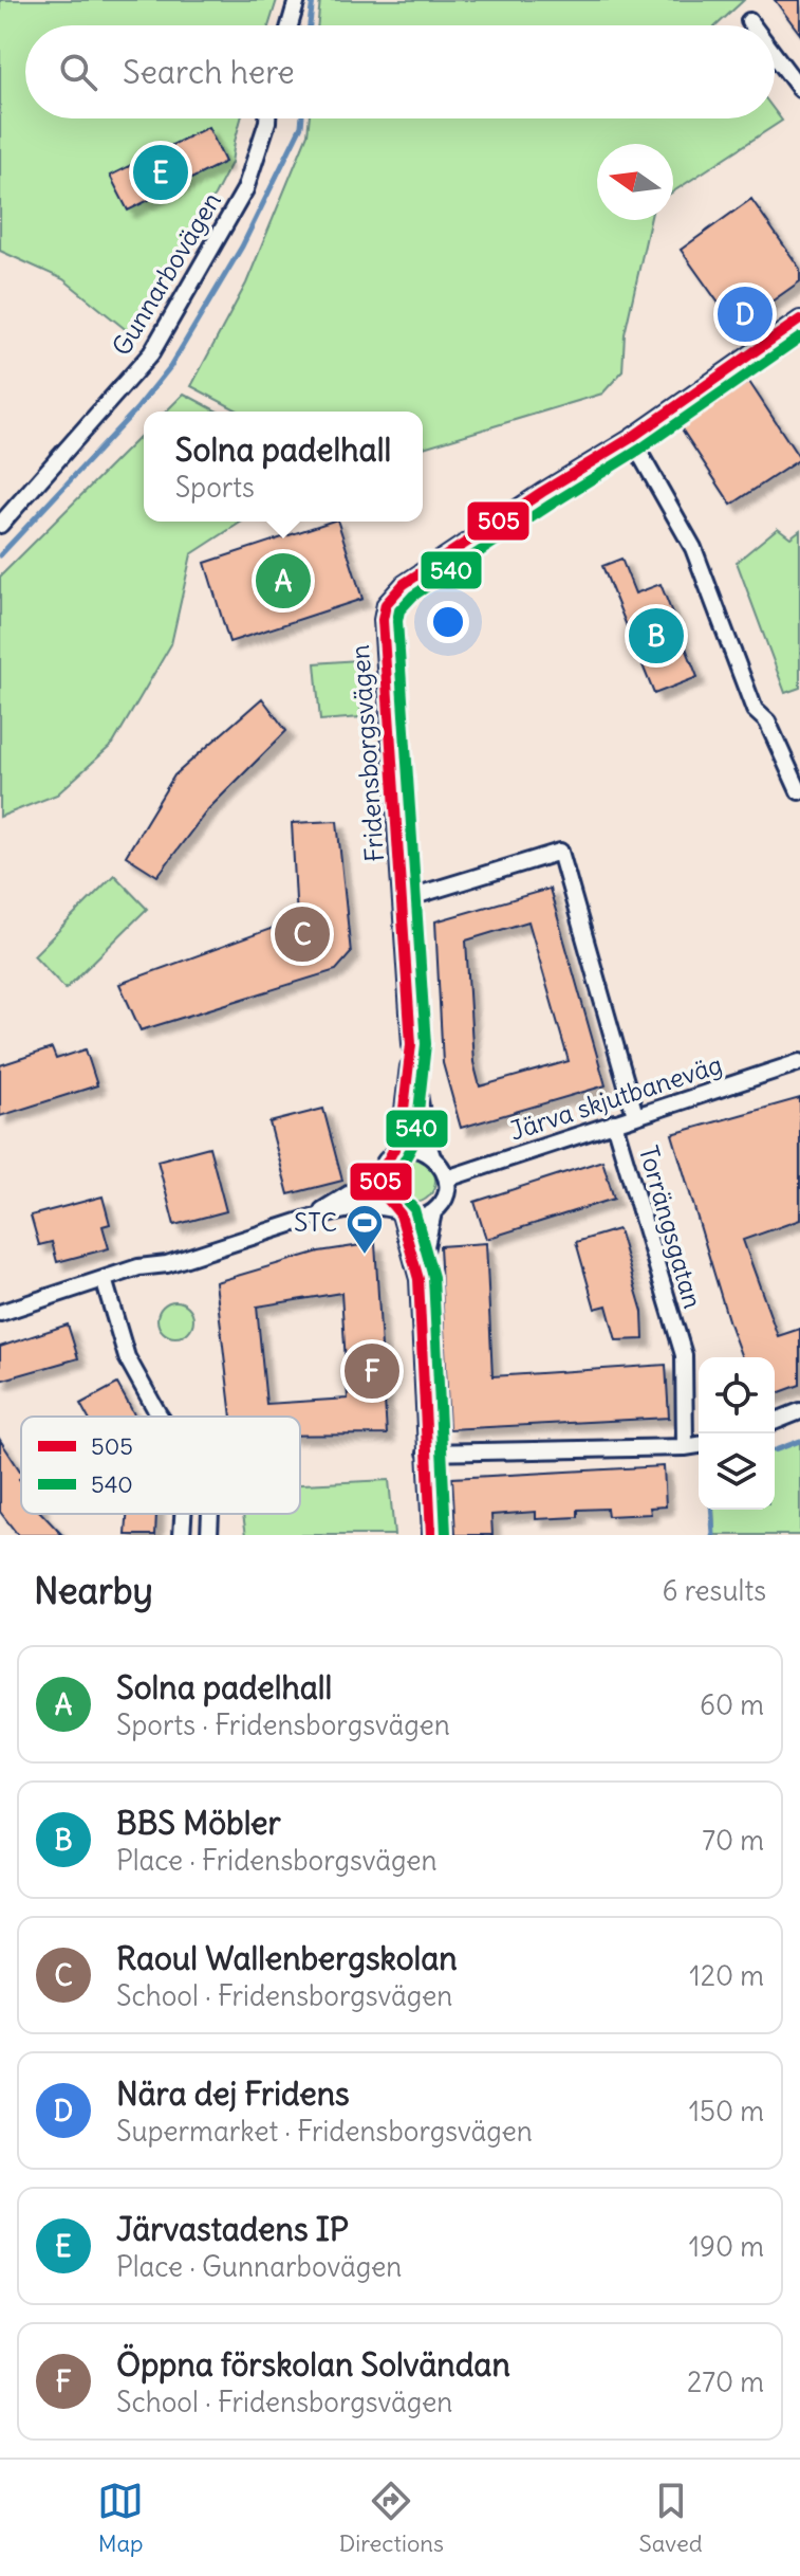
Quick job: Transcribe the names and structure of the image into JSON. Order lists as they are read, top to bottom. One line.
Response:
{"streets":{"street":["Gunnarbovägen","Fridensborgsvägen","Järva skjutbaneväg","Torrängsgatan"]},"crossings":[["Fridensborgsvägen","Järva skjutbaneväg"],["Järva skjutbaneväg","Torrängsgatan"]],"places":{"sports":["STC"]},"lines":["transit line 505","transit line 540"],"legend":["505","540"],"north":"left","page":{"search":"Search here","pins":["E","D","A","B","C","F"],"popup":["Solna padelhall","Sports"],"heading":["Nearby","6 results"],"list":[{"mark":"A","name":"Solna padelhall","note":"Sports · Fridensborgsvägen","value":"60 m"},{"mark":"B","name":"BBS Möbler","note":"Place · Fridensborgsvägen","value":"70 m"},{"mark":"C","name":"Raoul Wallenbergskolan","note":"School · Fridensborgsvägen","value":"120 m"},{"mark":"D","name":"Nära dej Fridens","note":"Supermarket · Fridensborgsvägen","value":"150 m"},{"mark":"E","name":"Järvastadens IP","note":"Place · Gunnarbovägen","value":"190 m"},{"mark":"F","name":"Öppna förskolan Solvändan","note":"School · Fridensborgsvägen","value":"270 m"}],"nav":["Map","Directions","Saved"]}}
